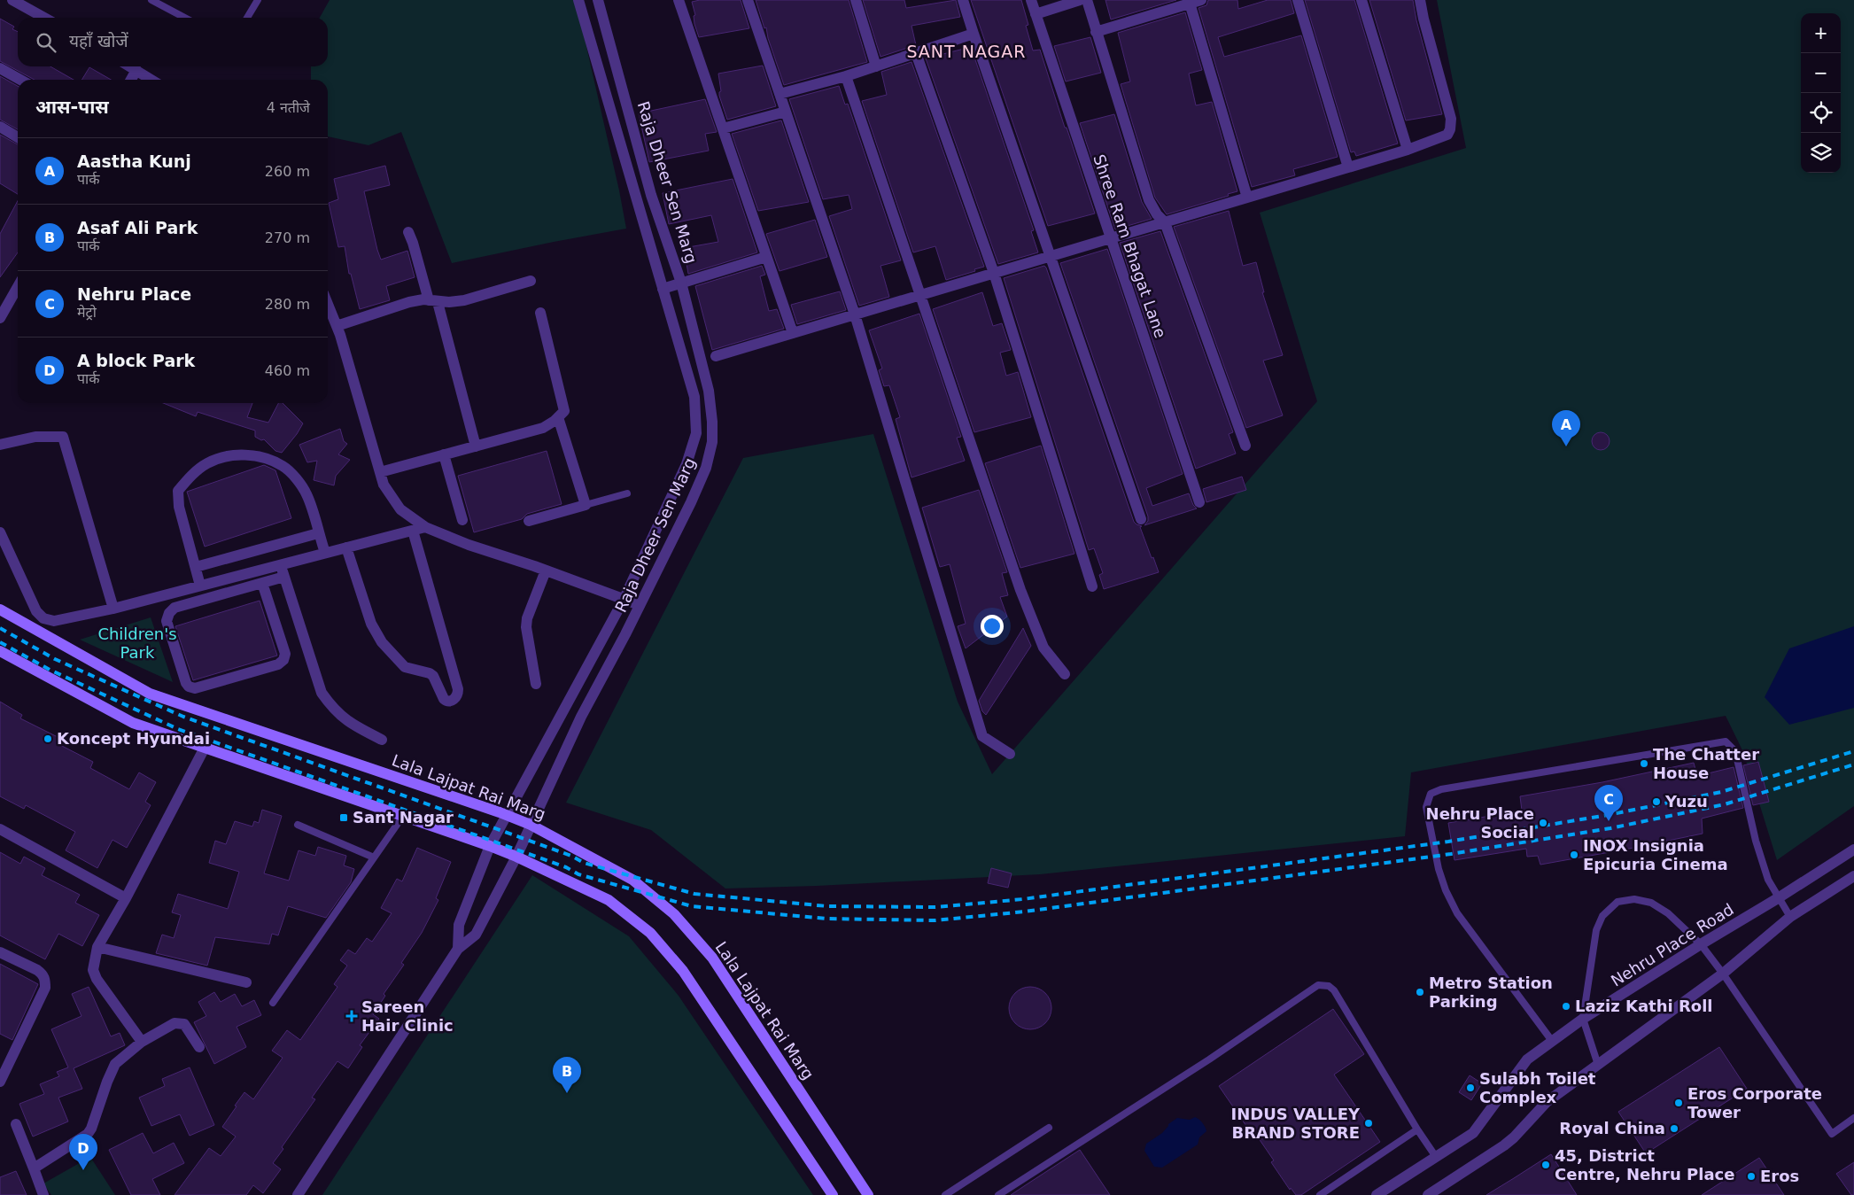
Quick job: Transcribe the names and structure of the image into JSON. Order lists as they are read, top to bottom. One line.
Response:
{"streets":{"main road":["Lala Lajpat Rai Marg"],"street":["Raja Dheer Sen Marg","Shree Ram Bhagat Lane","Nehru Place Road"]},"crossings":[["Raja Dheer Sen Marg","Lala Lajpat Rai Marg"]],"districts":["SANT NAGAR"],"parks":["Children's Park"],"places":{"other":["Koncept Hyundai","The Chatter House","Yuzu","Nehru Place Social","INOX Insignia Epicuria Cinema","Metro Station Parking","Laziz Kathi Roll","Sulabh Toilet Complex","Eros Corporate Tower","INDUS VALLEY BRAND STORE","Royal China","45, District Centre, Nehru Place","Eros"],"transit":["Sant Nagar"],"health":["Sareen Hair Clinic"]},"page":{"map_buttons":["+","−"],"search":"यहाँ खोजें","heading":["आस-पास","4 नतीजे"],"list":[{"mark":"A","name":"Aastha Kunj","note":"पार्क","value":"260 m"},{"mark":"B","name":"Asaf Ali Park","note":"पार्क","value":"270 m"},{"mark":"C","name":"Nehru Place","note":"मेट्रो","value":"280 m"},{"mark":"D","name":"A block Park","note":"पार्क","value":"460 m"}],"pins":["A","C","B","D"]}}
